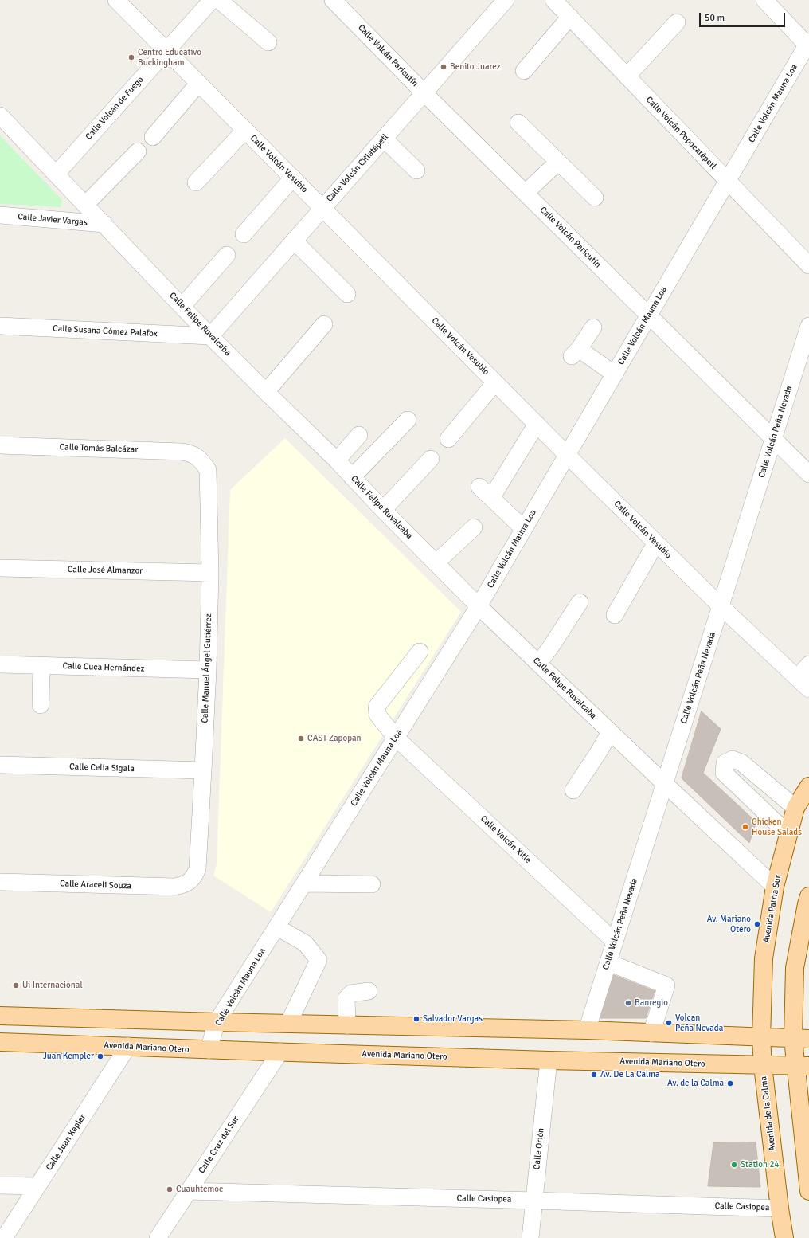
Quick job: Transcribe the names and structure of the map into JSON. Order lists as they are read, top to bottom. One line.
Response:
{"streets":{"main road":["Avenida Patria Sur","Avenida Mariano Otero","Avenida de la Calma"],"street":["Calle Volcán Paricutín","Calle Volcán Mauna Loa","Calle Volcán de Fuego","Calle Volcán Popocatépetl","Calle Volcán Vesubio","Calle Volcán Citlatépetl","Calle Javier Vargas","Calle Felipe Ruvalcaba","Calle Susana Gómez Palafox","Calle Volcán Peña Nevada","Calle Tomás Balcázar","Calle José Almanzor","Calle Cuca Hernández","Calle Manuel Ángel Gutiérrez","Calle Celia Sigala","Calle Volcán Xitle","Calle Araceli Souza","Calle Juan Kepler","Calle Cruz del Sur","Calle Orión","Calle Casiopea"]},"crossings":[["Calle Volcán Paricutín","Calle Volcán Mauna Loa"],["Calle Volcán Paricutín","Calle Volcán Citlatépetl"],["Calle Volcán Paricutín","Calle Volcán Peña Nevada"],["Calle Volcán Mauna Loa","Calle Volcán Popocatépetl"],["Calle Volcán Mauna Loa","Calle Volcán Vesubio"],["Calle Volcán Mauna Loa","Calle Felipe Ruvalcaba"],["Calle Volcán Mauna Loa","Calle Volcán Xitle"],["Calle Volcán Mauna Loa","Avenida Mariano Otero"],["Calle Volcán de Fuego","Calle Volcán Vesubio"],["Calle Volcán de Fuego","Calle Felipe Ruvalcaba"],["Calle Volcán Vesubio","Calle Volcán Citlatépetl"],["Calle Volcán Vesubio","Calle Volcán Peña Nevada"],["Calle Volcán Citlatépetl","Calle Felipe Ruvalcaba"],["Calle Volcán Citlatépetl","Calle Susana Gómez Palafox"],["Calle Javier Vargas","Calle Felipe Ruvalcaba"],["Calle Felipe Ruvalcaba","Calle Susana Gómez Palafox"],["Calle Felipe Ruvalcaba","Calle Volcán Peña Nevada"],["Calle Felipe Ruvalcaba","Avenida Patria Sur"],["Calle Volcán Peña Nevada","Calle Volcán Xitle"],["Calle Tomás Balcázar","Calle Manuel Ángel Gutiérrez"],["Calle José Almanzor","Calle Manuel Ángel Gutiérrez"],["Calle Cuca Hernández","Calle Manuel Ángel Gutiérrez"],["Calle Manuel Ángel Gutiérrez","Calle Celia Sigala"],["Calle Manuel Ángel Gutiérrez","Calle Araceli Souza"],["Avenida Patria Sur","Avenida Mariano Otero"],["Avenida Patria Sur","Avenida de la Calma"],["Avenida Mariano Otero","Avenida de la Calma"],["Avenida Mariano Otero","Calle Juan Kepler"],["Avenida Mariano Otero","Calle Cruz del Sur"],["Avenida Mariano Otero","Calle Orión"],["Avenida de la Calma","Calle Casiopea"],["Calle Cruz del Sur","Calle Casiopea"],["Calle Orión","Calle Casiopea"]],"places":["Centro Educativo Buckingham","Benito Juarez","CAST Zapopan","Chicken House Salads","Av. Mariano Otero","Ui Internacional","Banregio","Salvador Vargas","Volcan Peña Nevada","Juan Kempler","Av. De La Calma","Av. de la Calma","Station 24","Cuauhtemoc"],"scale_bar":"50 m"}
